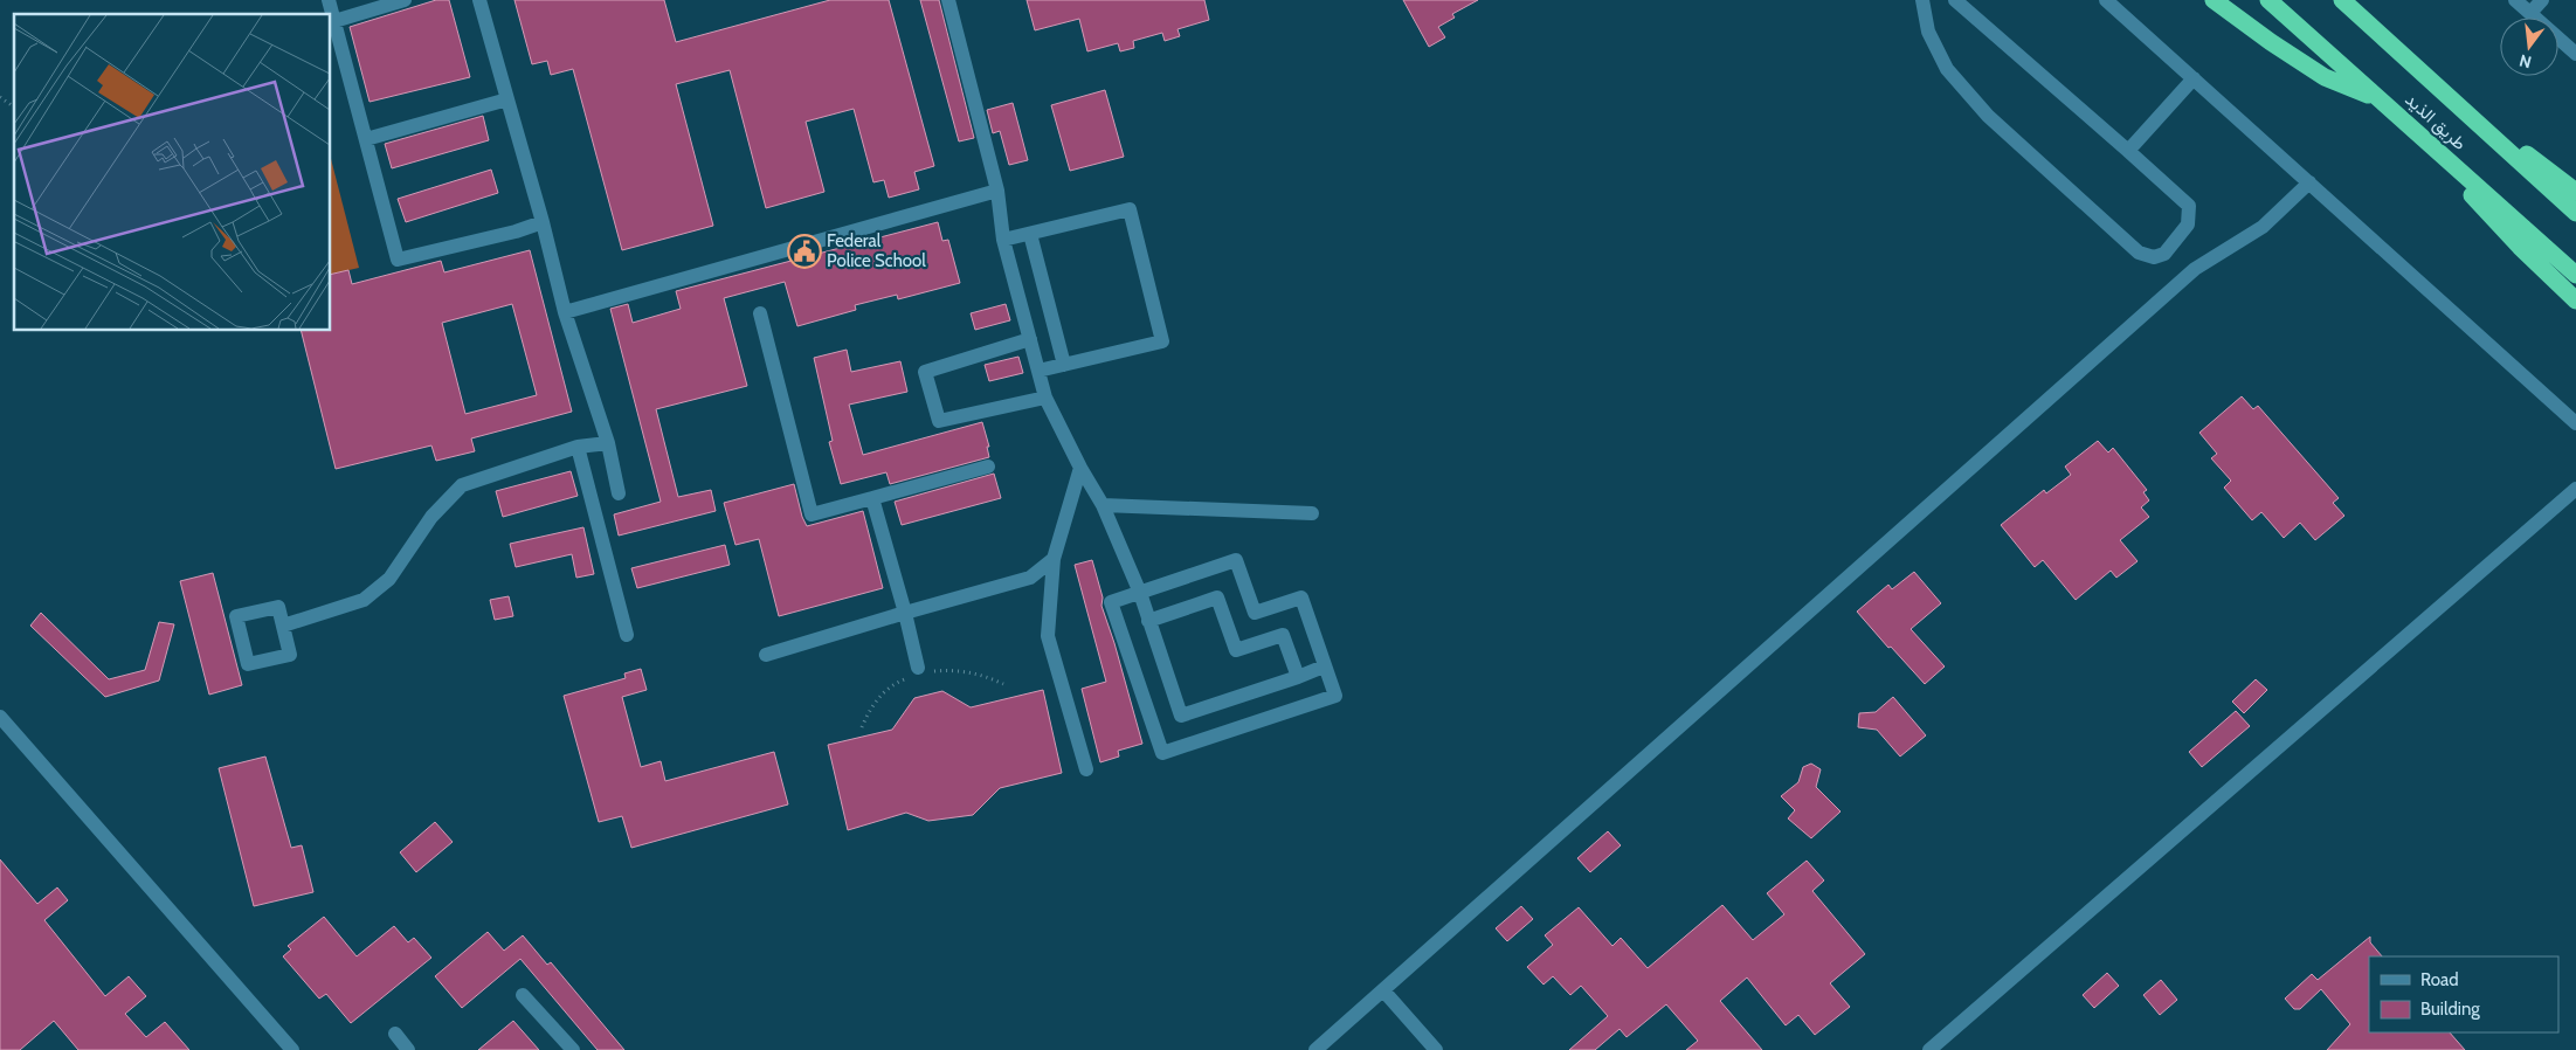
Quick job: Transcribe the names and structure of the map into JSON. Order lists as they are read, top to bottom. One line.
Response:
{"streets":{"highway":["طريق الذيد"]},"places":{"public building":["Federal Police School"]},"legend":["Road","Building"],"north":"bottom"}
